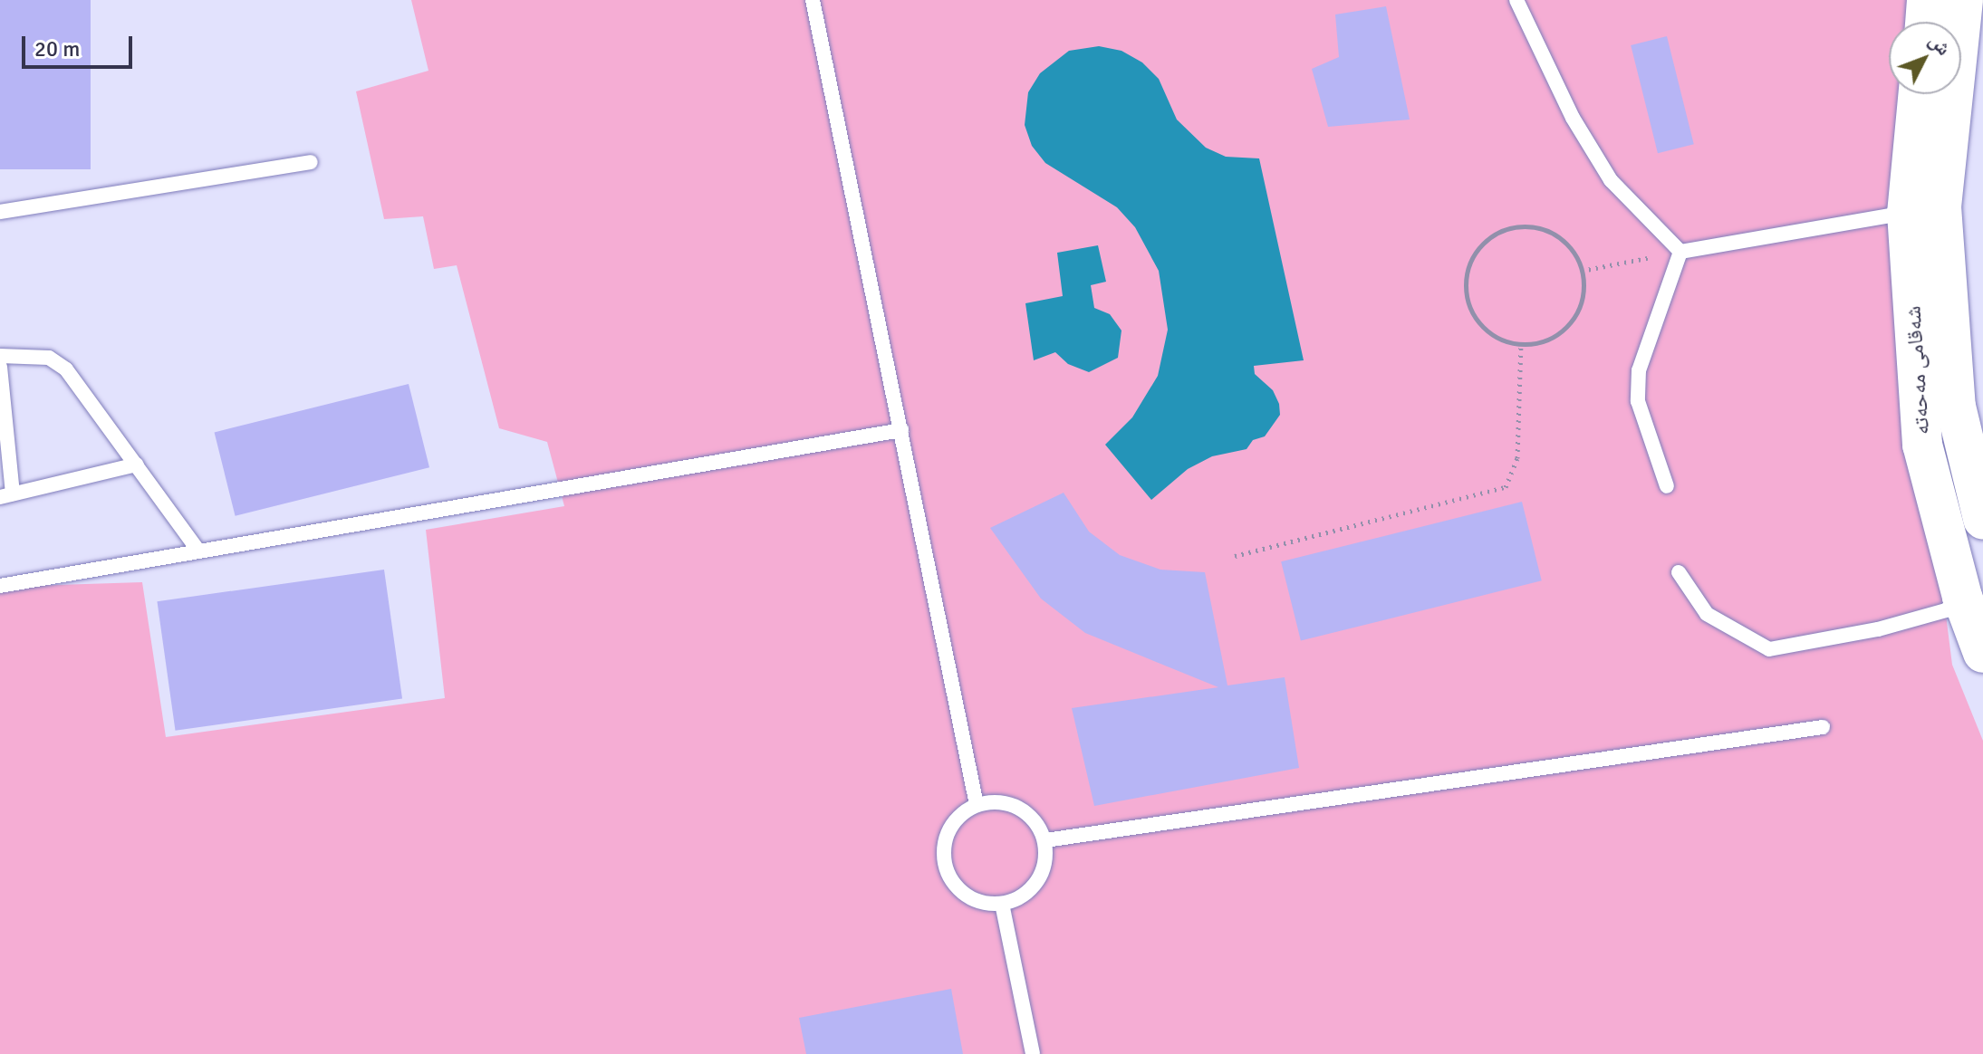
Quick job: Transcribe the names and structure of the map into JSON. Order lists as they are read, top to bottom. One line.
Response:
{"streets":{"main road":["شەقامی مەحەتە"]},"scale_bar":"20 m","north":"top right"}
